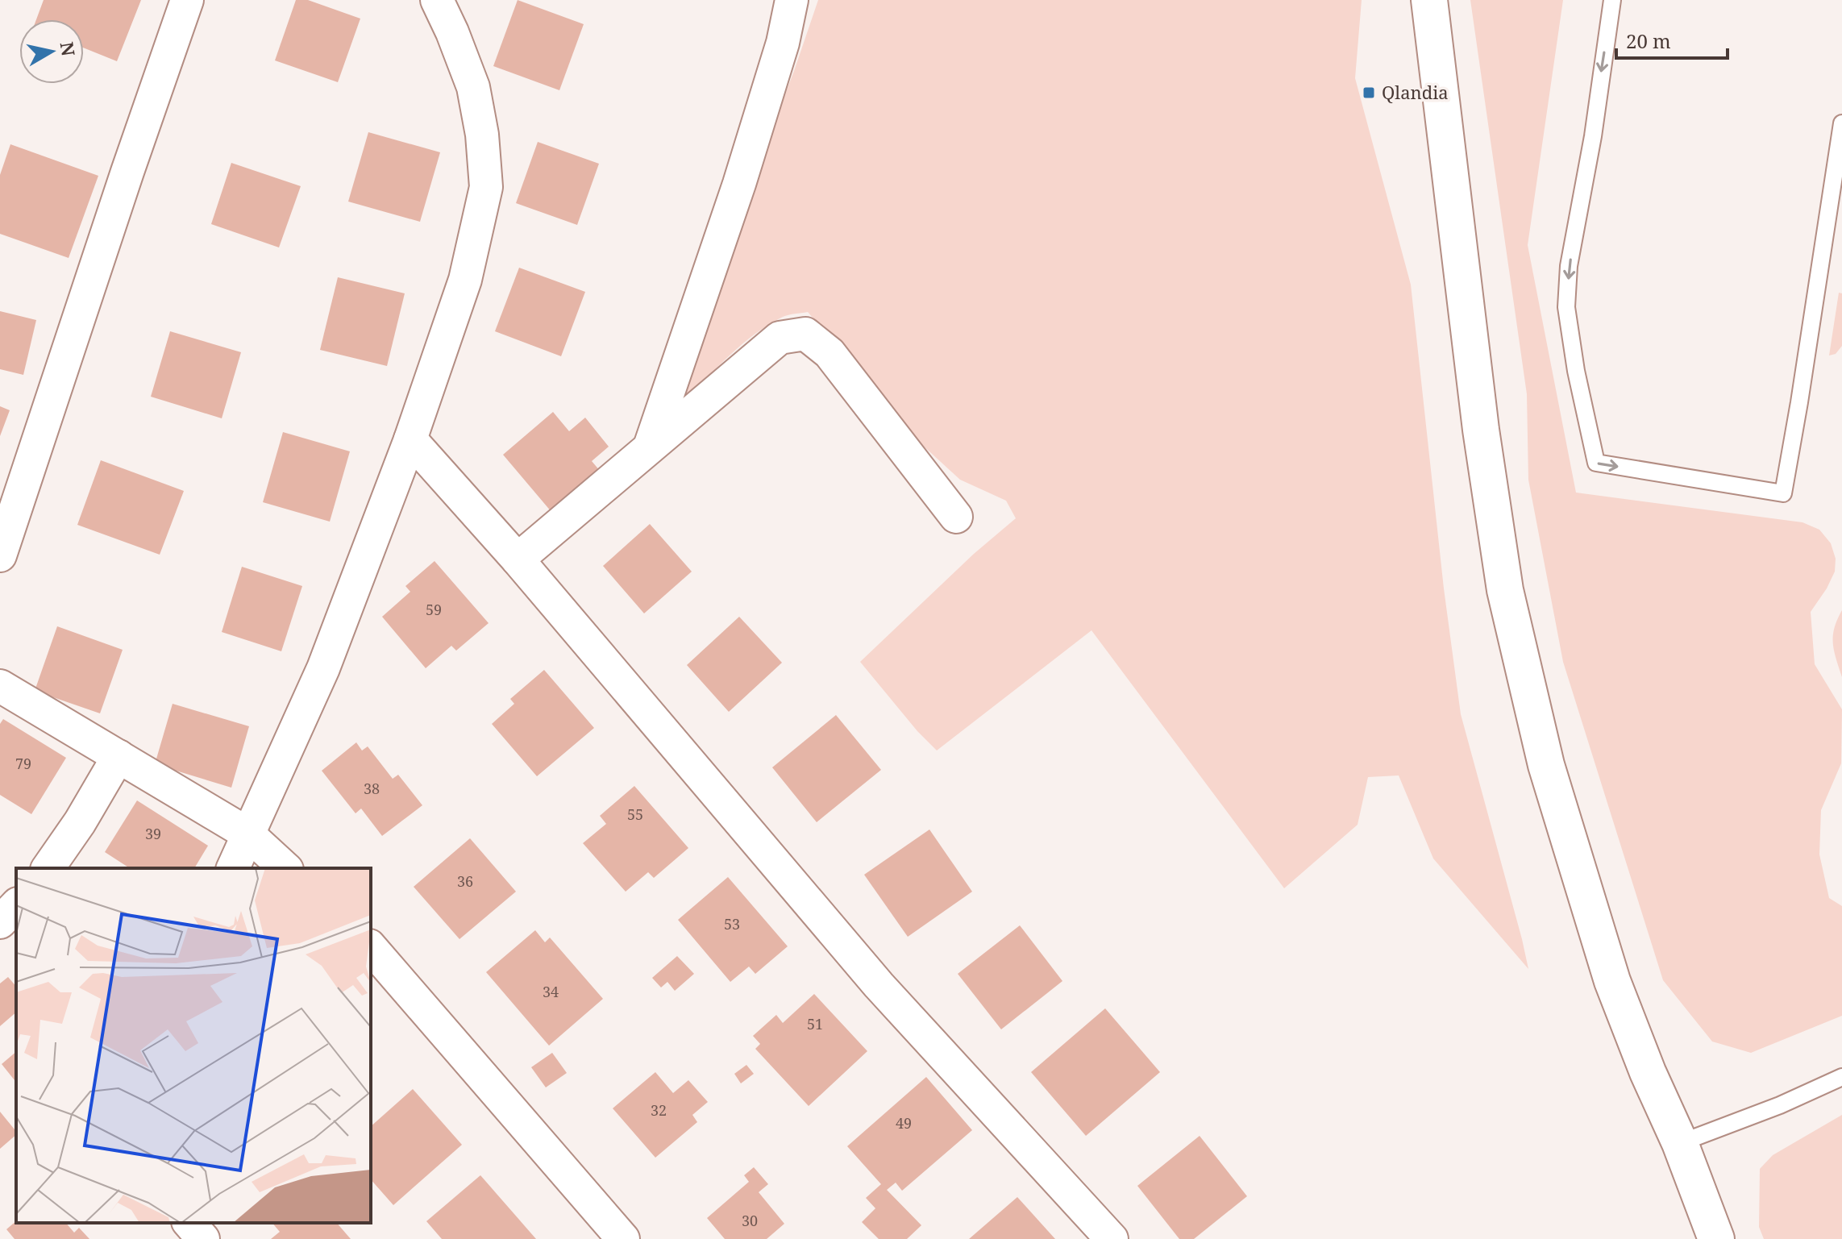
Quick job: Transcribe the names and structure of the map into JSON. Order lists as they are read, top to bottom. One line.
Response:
{"places":{"transit":["Qlandia"]},"house_numbers":["59","79","38","55","39","36","53","34","51","32","49","30"],"scale_bar":"20 m","north":"right"}
